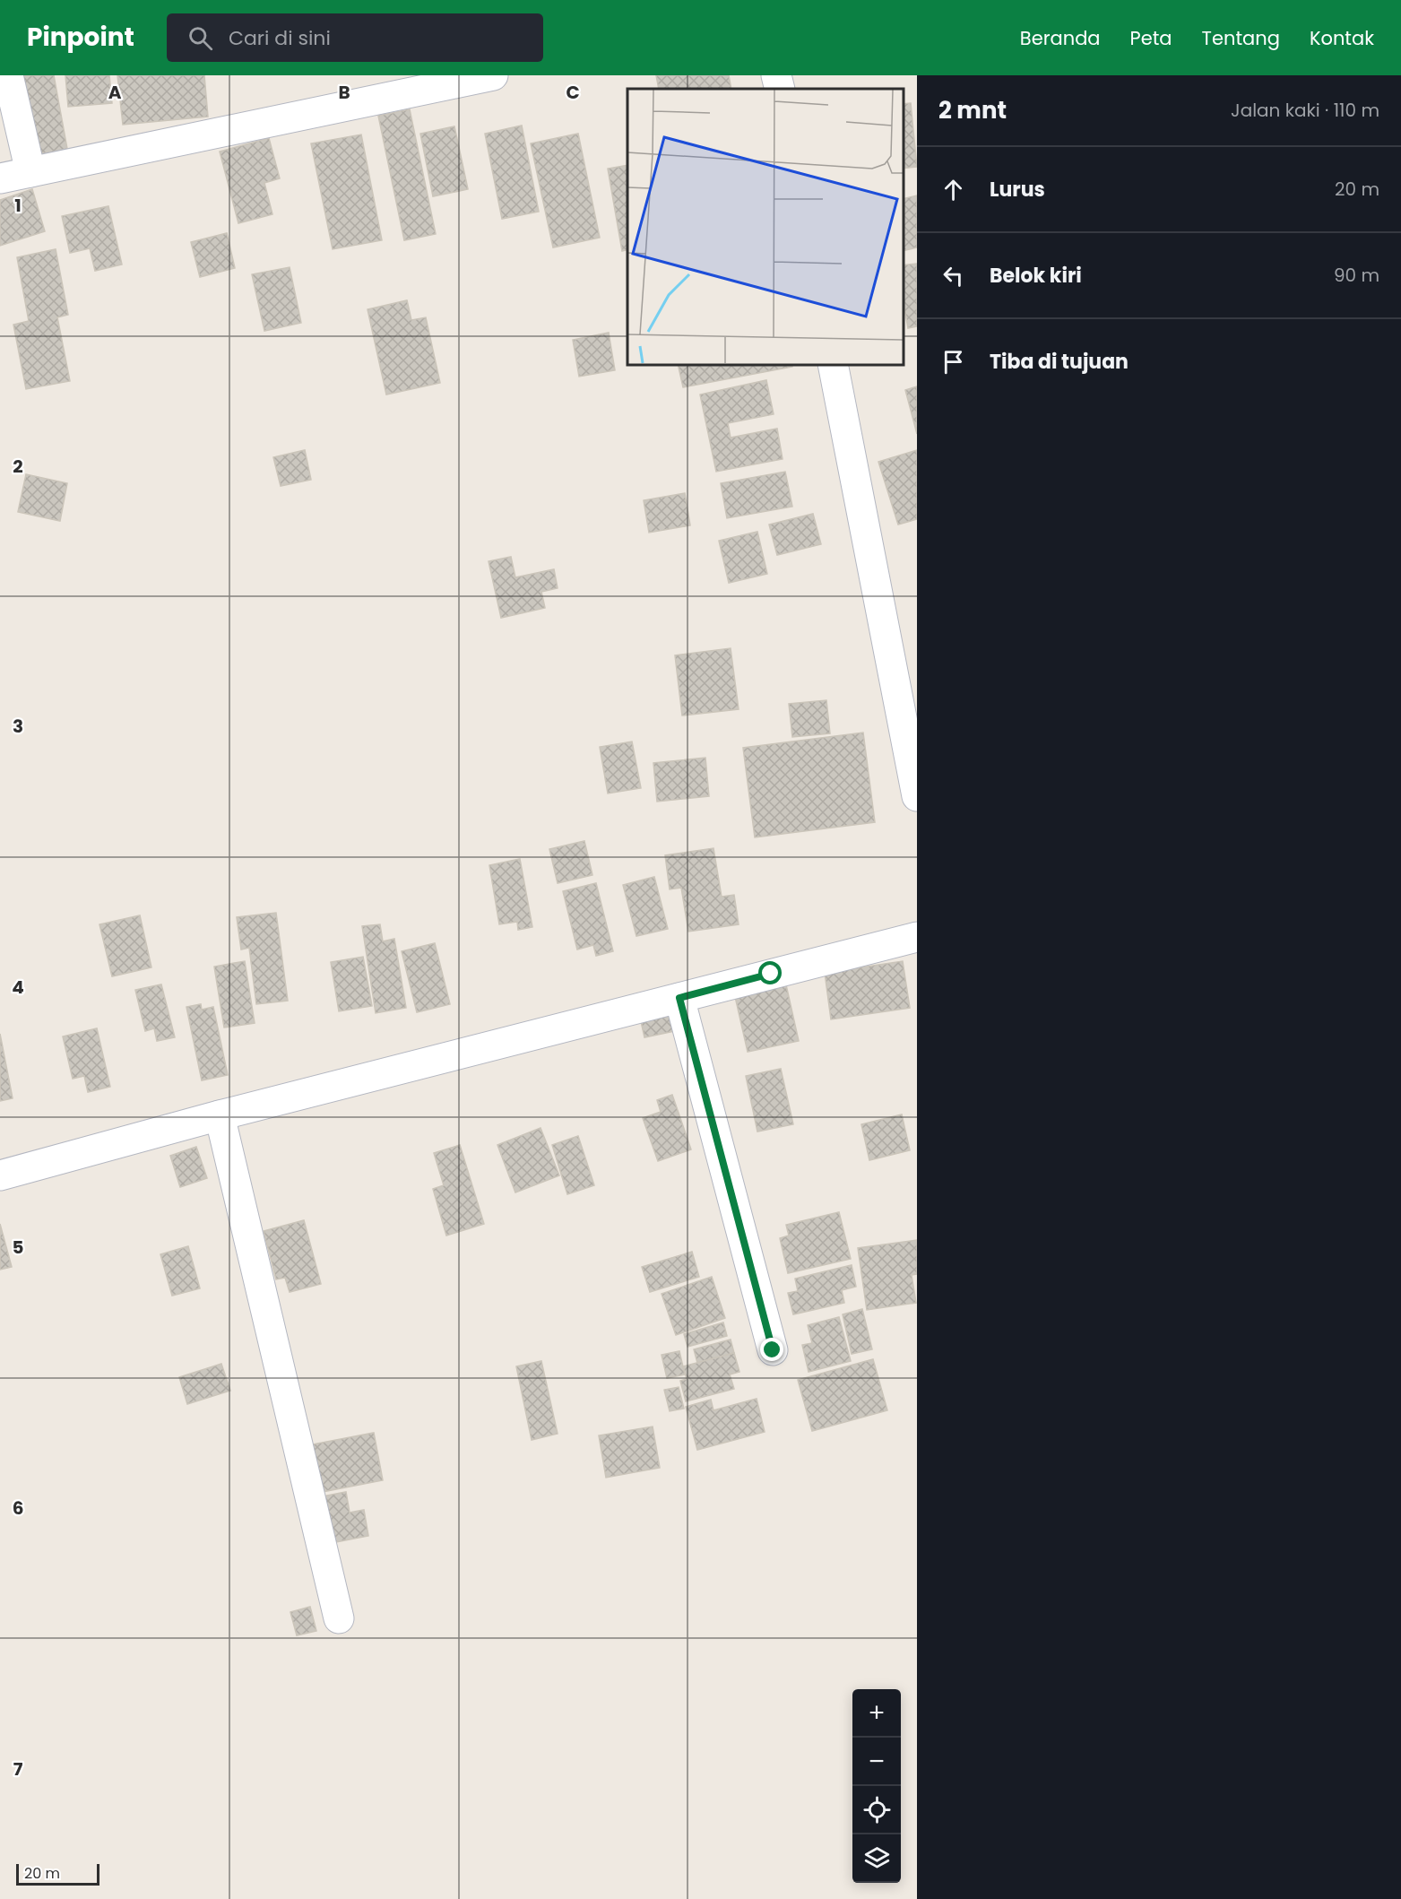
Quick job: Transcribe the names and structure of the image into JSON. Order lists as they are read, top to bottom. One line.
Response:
{"scale_bar":"20 m","page":{"header":"Pinpoint","search":"Cari di sini","nav":["Beranda","Peta","Tentang","Kontak"],"heading":["2 mnt","Jalan kaki · 110 m"],"list":[["Lurus","20 m"],["Belok kiri","90 m"],"Tiba di tujuan"],"map_buttons":["+","−"],"scale":"20 m"},"grid":{"columns":["A","B","C"],"rows":["1","2","3","4","5","6","7"]}}
